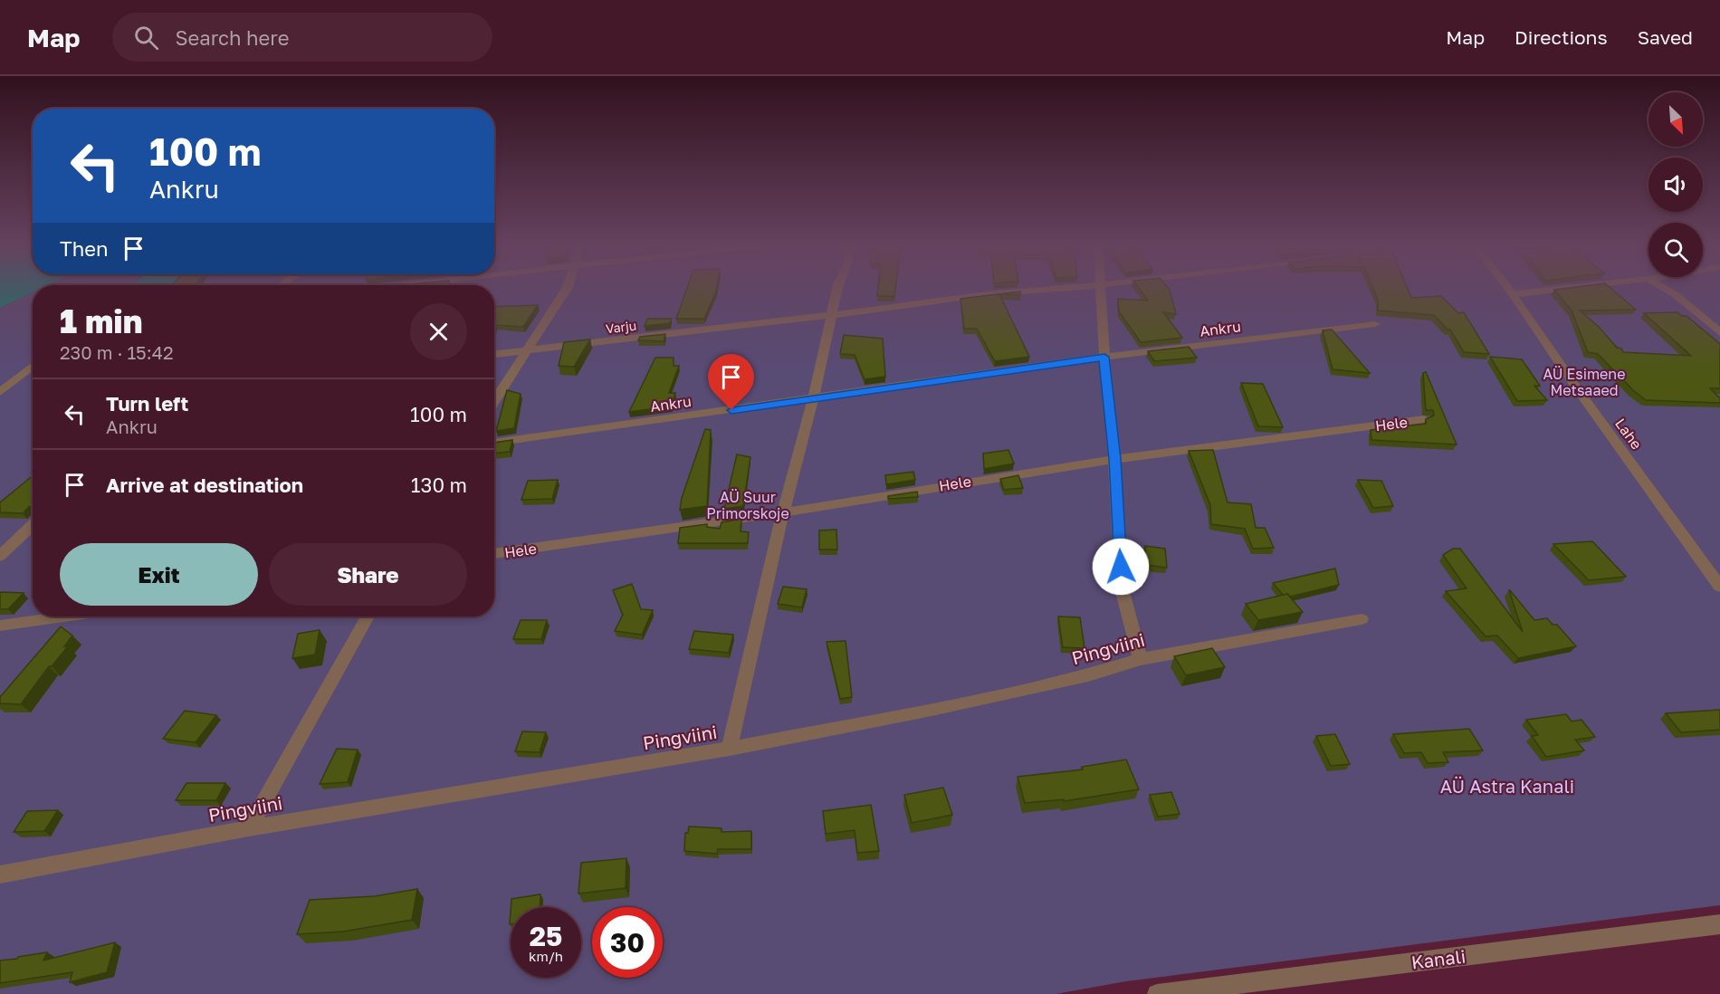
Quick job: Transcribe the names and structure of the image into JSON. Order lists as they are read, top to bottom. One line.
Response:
{"streets":{"street":["Varju","Ankru","Hele","Lahe","Pingviini","Kanali"]},"parks":["AÜ Esimene Metsaaed","AÜ Suur Primorskoje","AÜ Astra Kanali"],"north":"bottom right","page":{"header":"Map","search":"Search here","nav":["Map","Directions","Saved"],"turn":["100 m","Ankru"],"then":"Then","heading":["1 min","230 m · 15:42"],"list":[{"name":"Turn left","note":"Ankru","value":"100 m"},{"name":"Arrive at destination","value":"130 m"}],"buttons":["Exit","Share"],"speed":"25 km/h","limit":"30"}}
